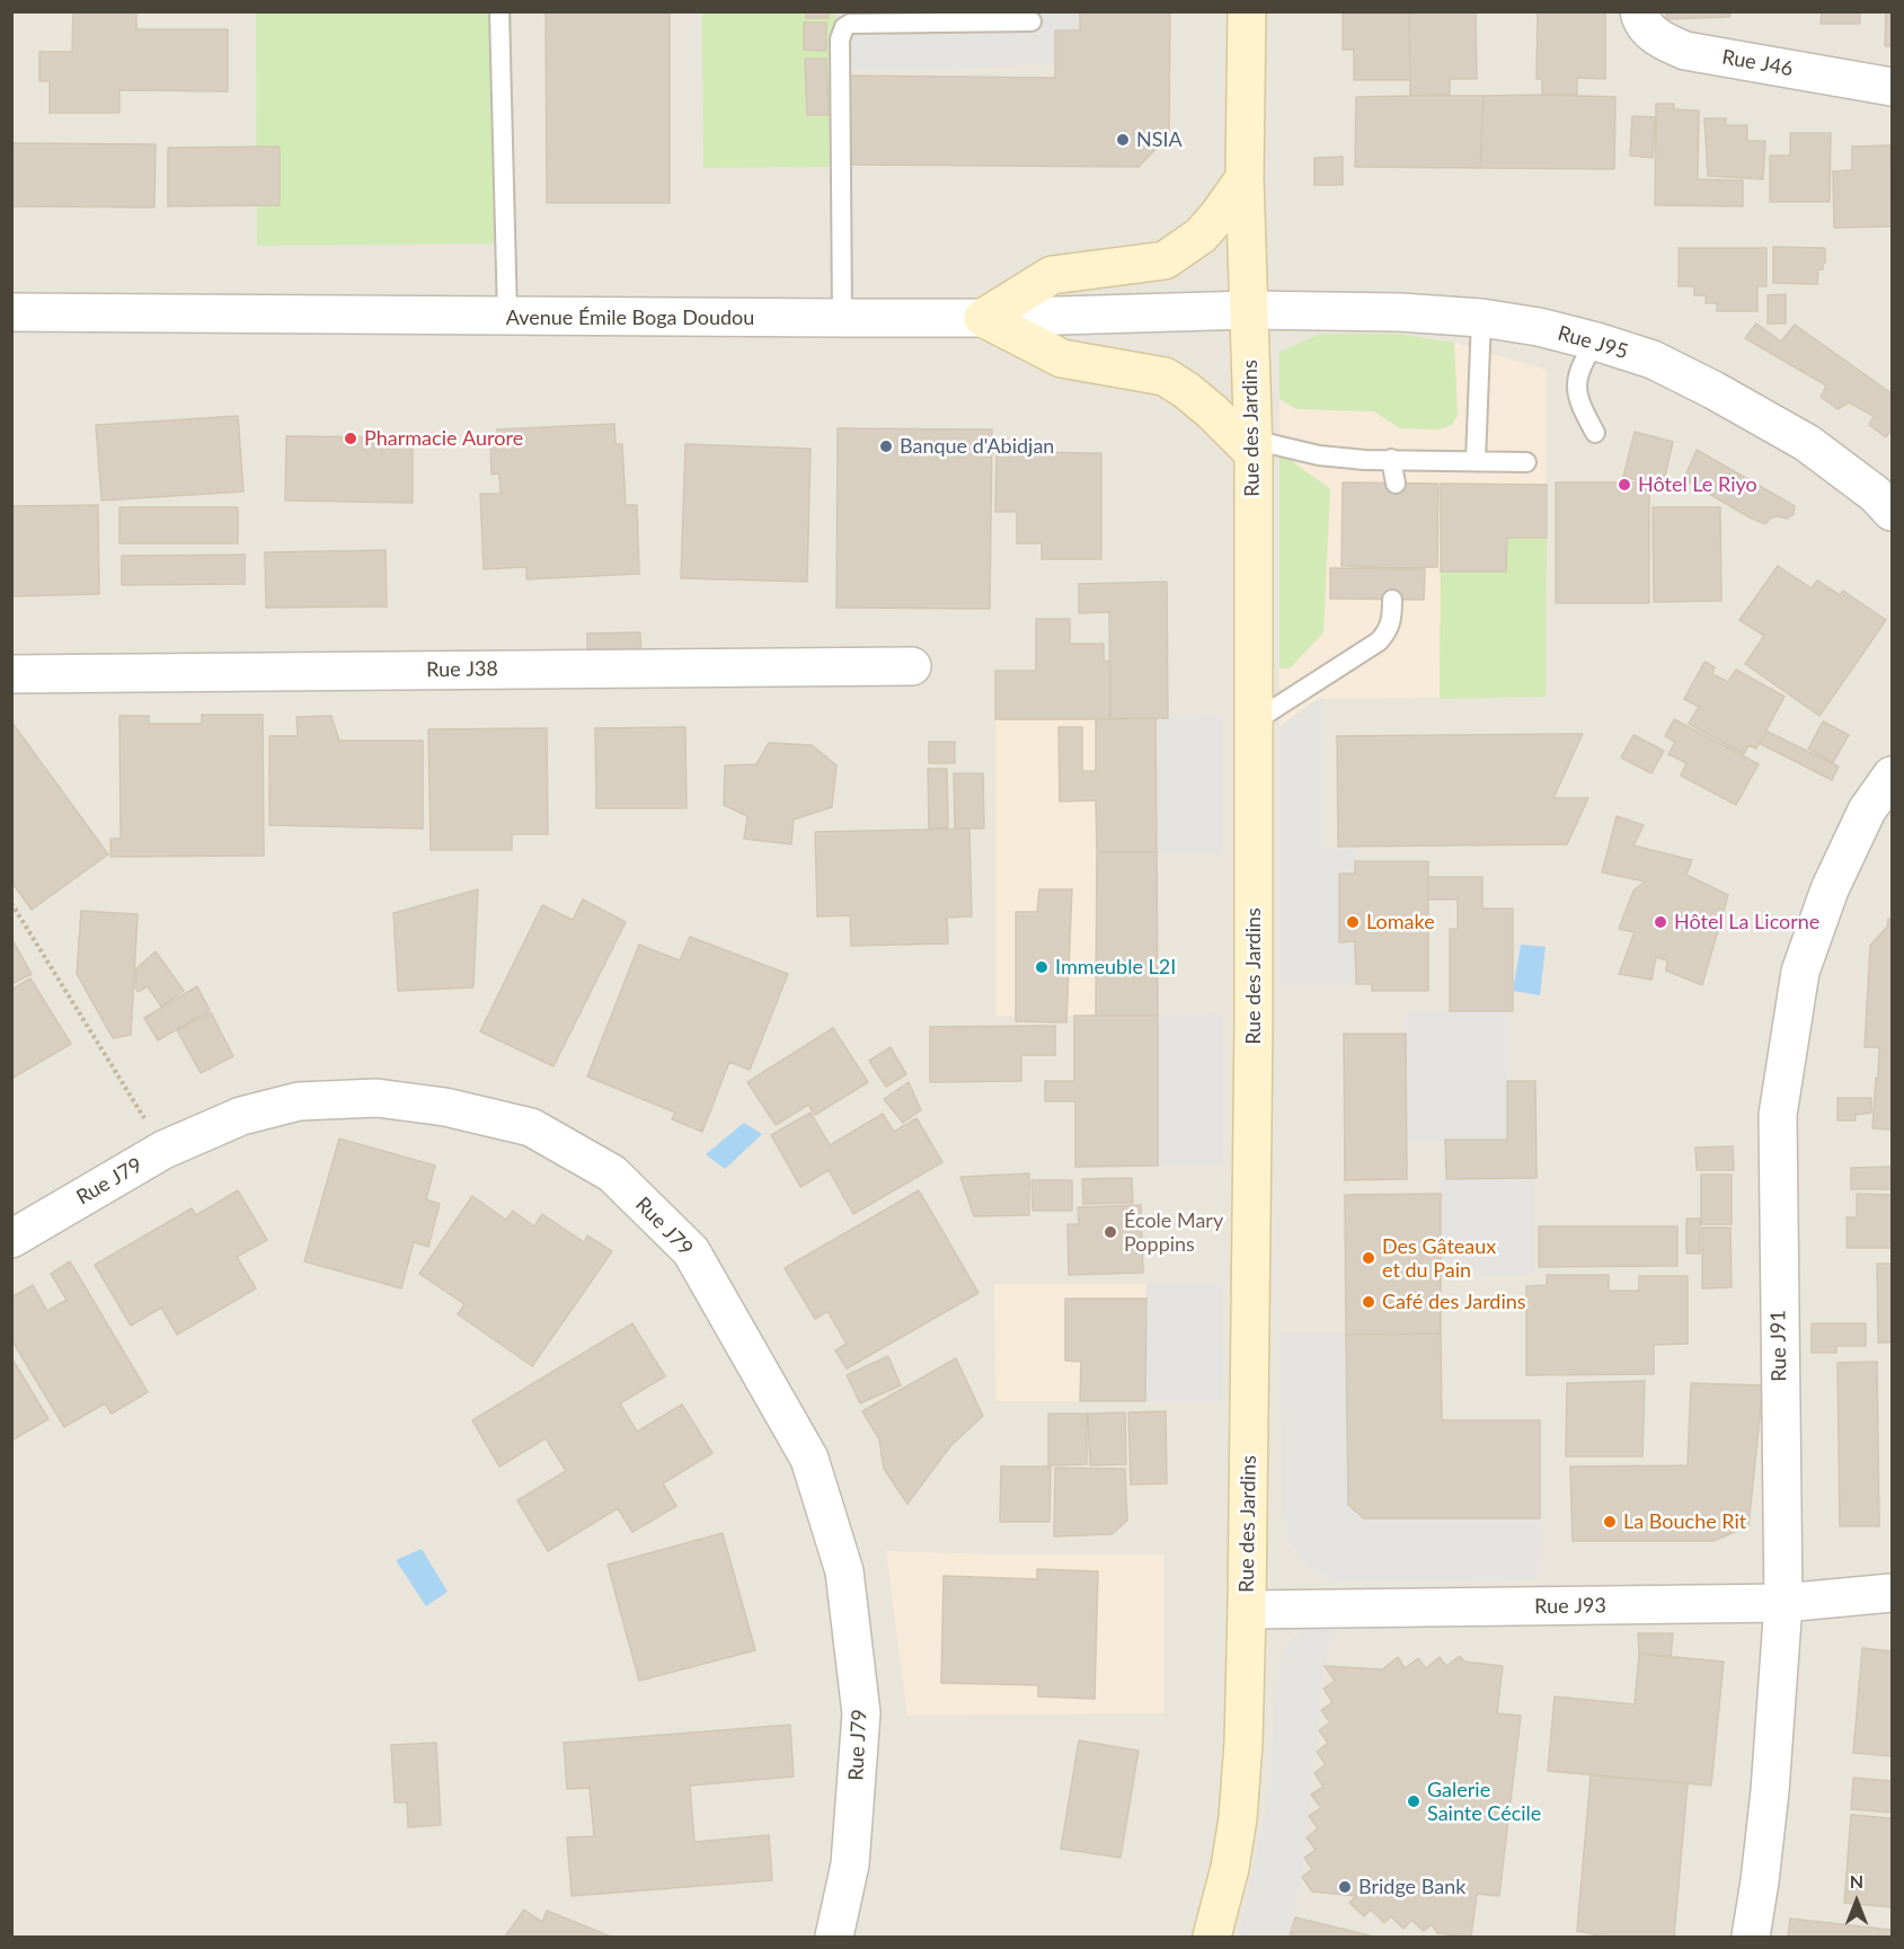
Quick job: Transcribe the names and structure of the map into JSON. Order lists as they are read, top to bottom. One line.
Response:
{"streets":{"main road":["Rue des Jardins"],"street":["Rue J46","Avenue Émile Boga Doudou","Rue J95","Rue J38","Rue J79","Rue J91","Rue J93"]},"crossings":[["Avenue Émile Boga Doudou","Rue J95"],["Avenue Émile Boga Doudou","Rue des Jardins"],["Rue J95","Rue des Jardins"],["Rue des Jardins","Rue J93"],["Rue J91","Rue J93"]],"places":["NSIA","Pharmacie Aurore","Banque d'Abidjan","Hôtel Le Riyo","Lomake","Hôtel La Licorne","Immeuble L2I","École Mary Poppins","Des Gâteaux et du Pain","Café des Jardins","La Bouche Rit","Galerie Sainte Cécile","Bridge Bank"],"north":"top"}
